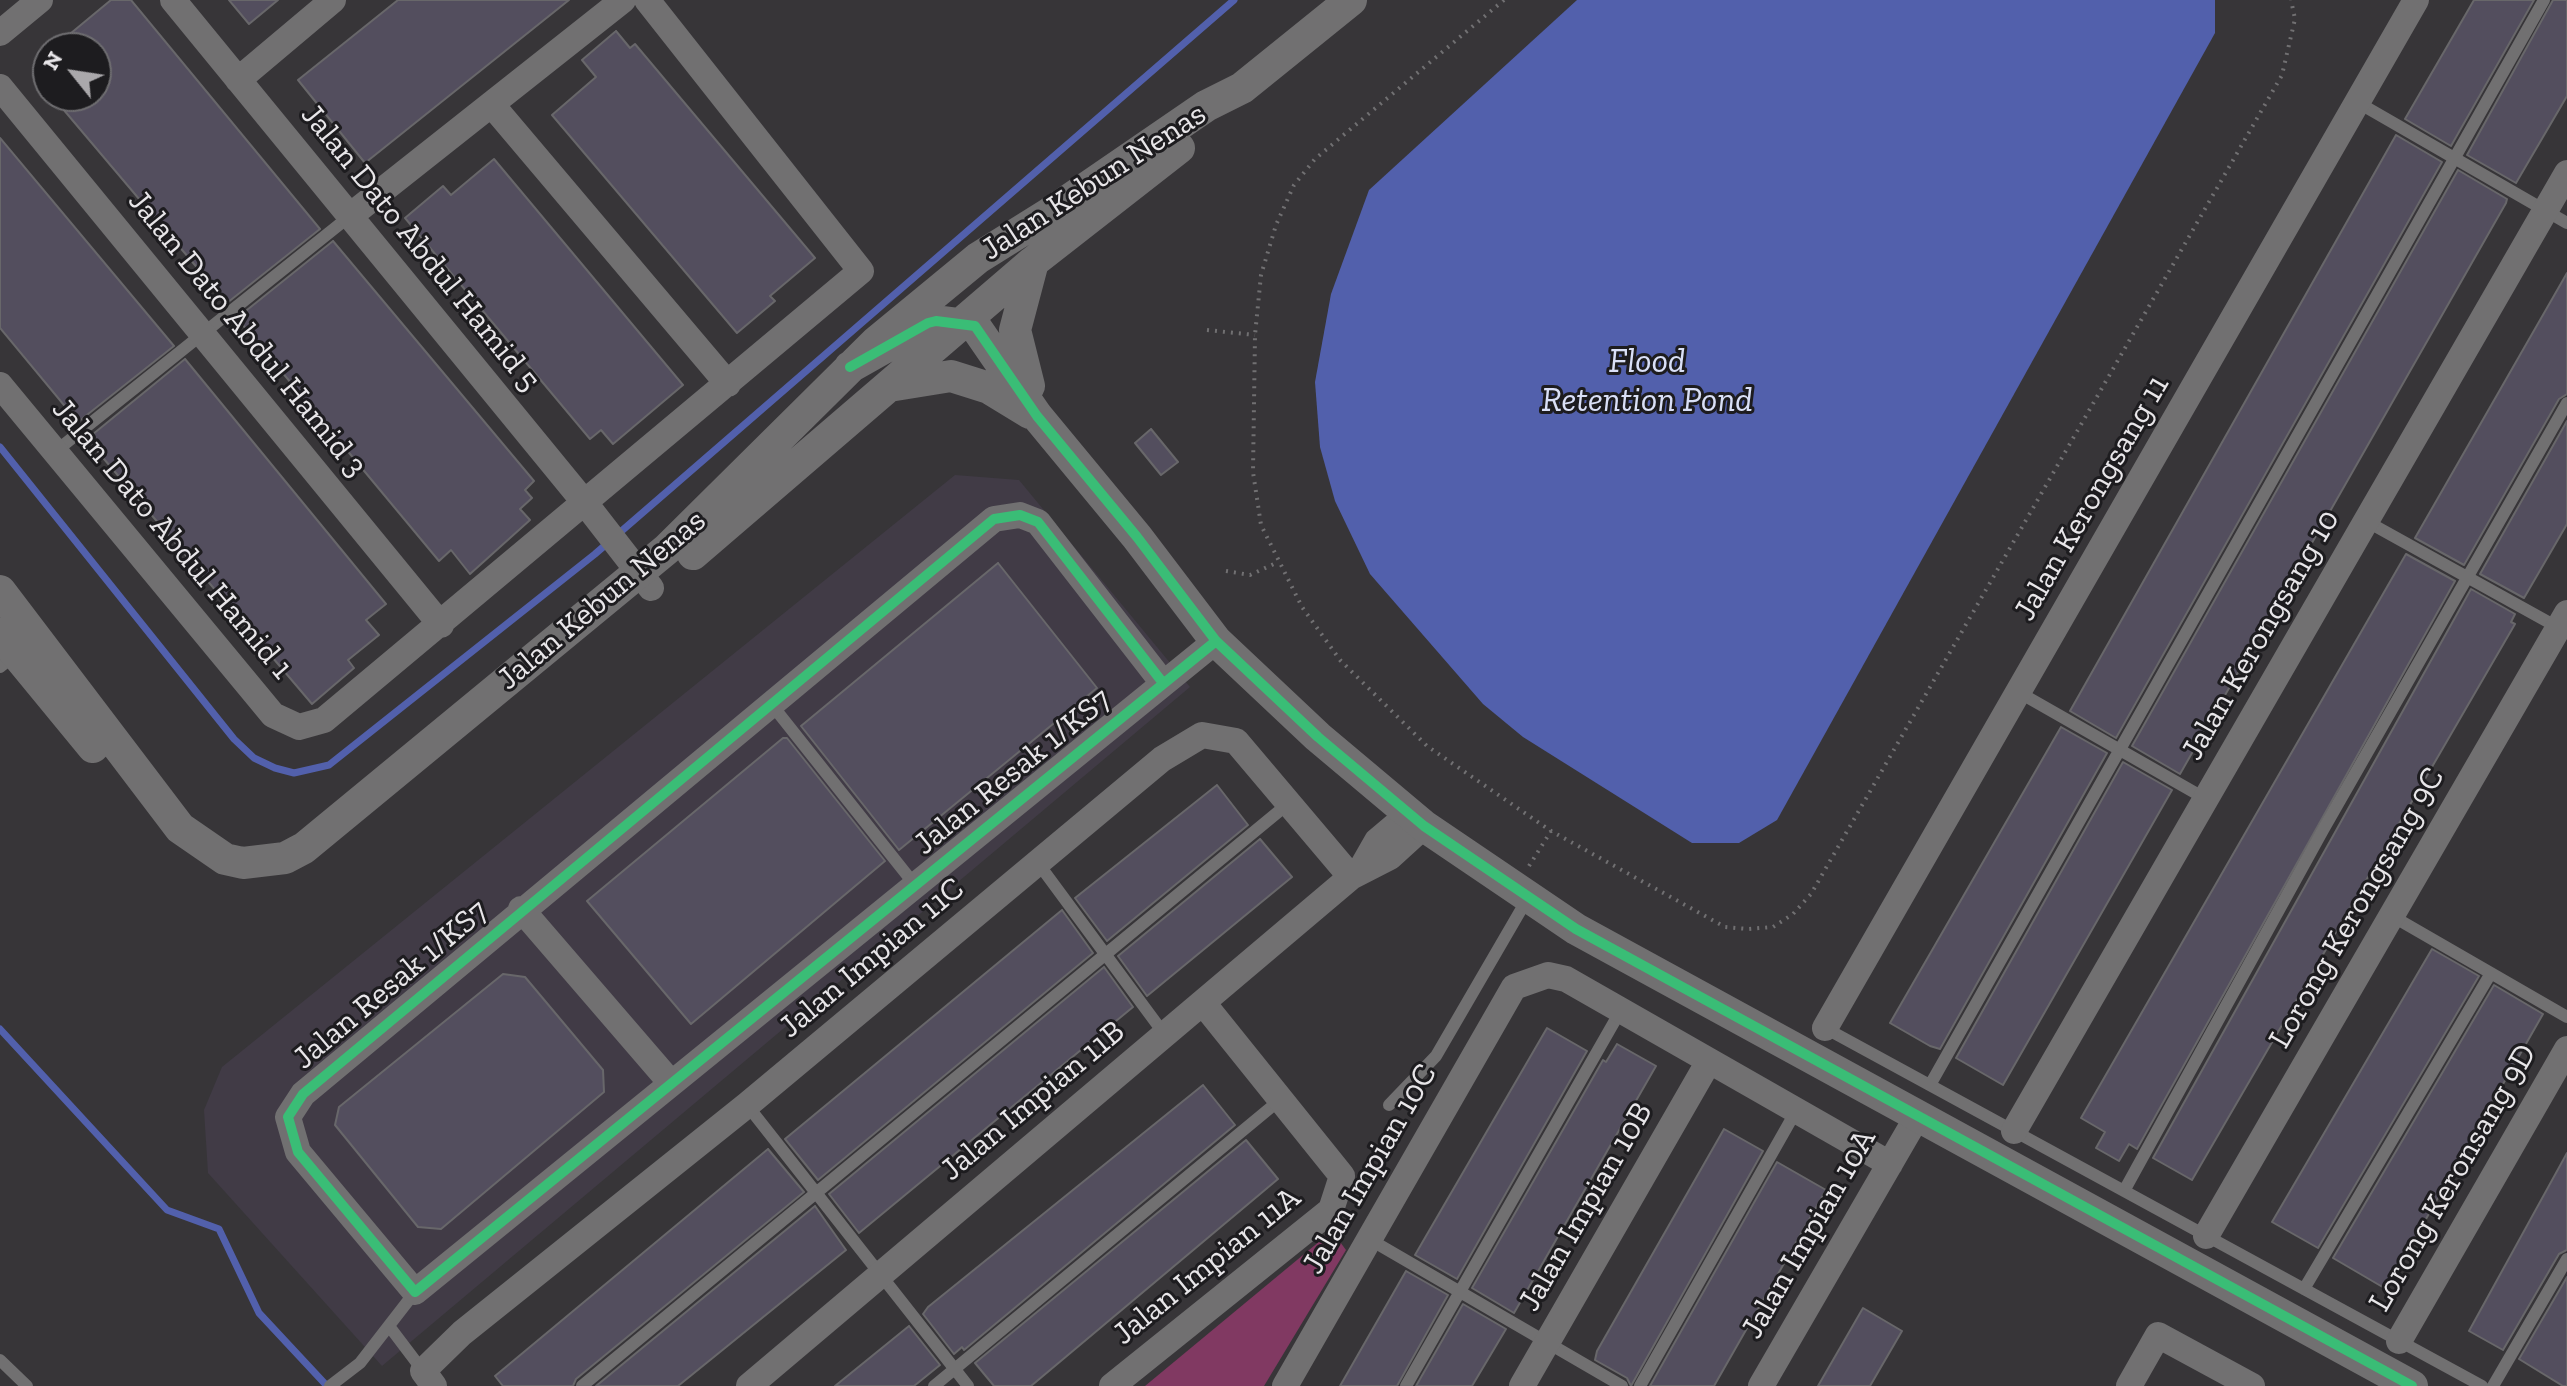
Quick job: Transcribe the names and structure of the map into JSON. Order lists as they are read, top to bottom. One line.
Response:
{"streets":{"street":["Jalan Kebun Nenas","Jalan Dato Abdul Hamid 5","Jalan Dato Abdul Hamid 3","Jalan Kerongsang 11","Jalan Dato Abdul Hamid 1","Jalan Kerongsang 10","Jalan Resak 1/KS7","Lorong Kerongsang 9C","Jalan Impian 11C","Jalan Impian 11B","Jalan Impian 10C","Lorong Keronsang 9D","Jalan Impian 10B","Jalan Impian 10A","Jalan Impian 11A"]},"crossings":[["Jalan Kebun Nenas","Jalan Dato Abdul Hamid 5"],["Jalan Dato Abdul Hamid 3","Jalan Dato Abdul Hamid 1"],["Jalan Impian 11C","Jalan Impian 11B"],["Jalan Impian 11B","Jalan Impian 11A"]],"water":["Flood Retention Pond"],"north":"top left"}
